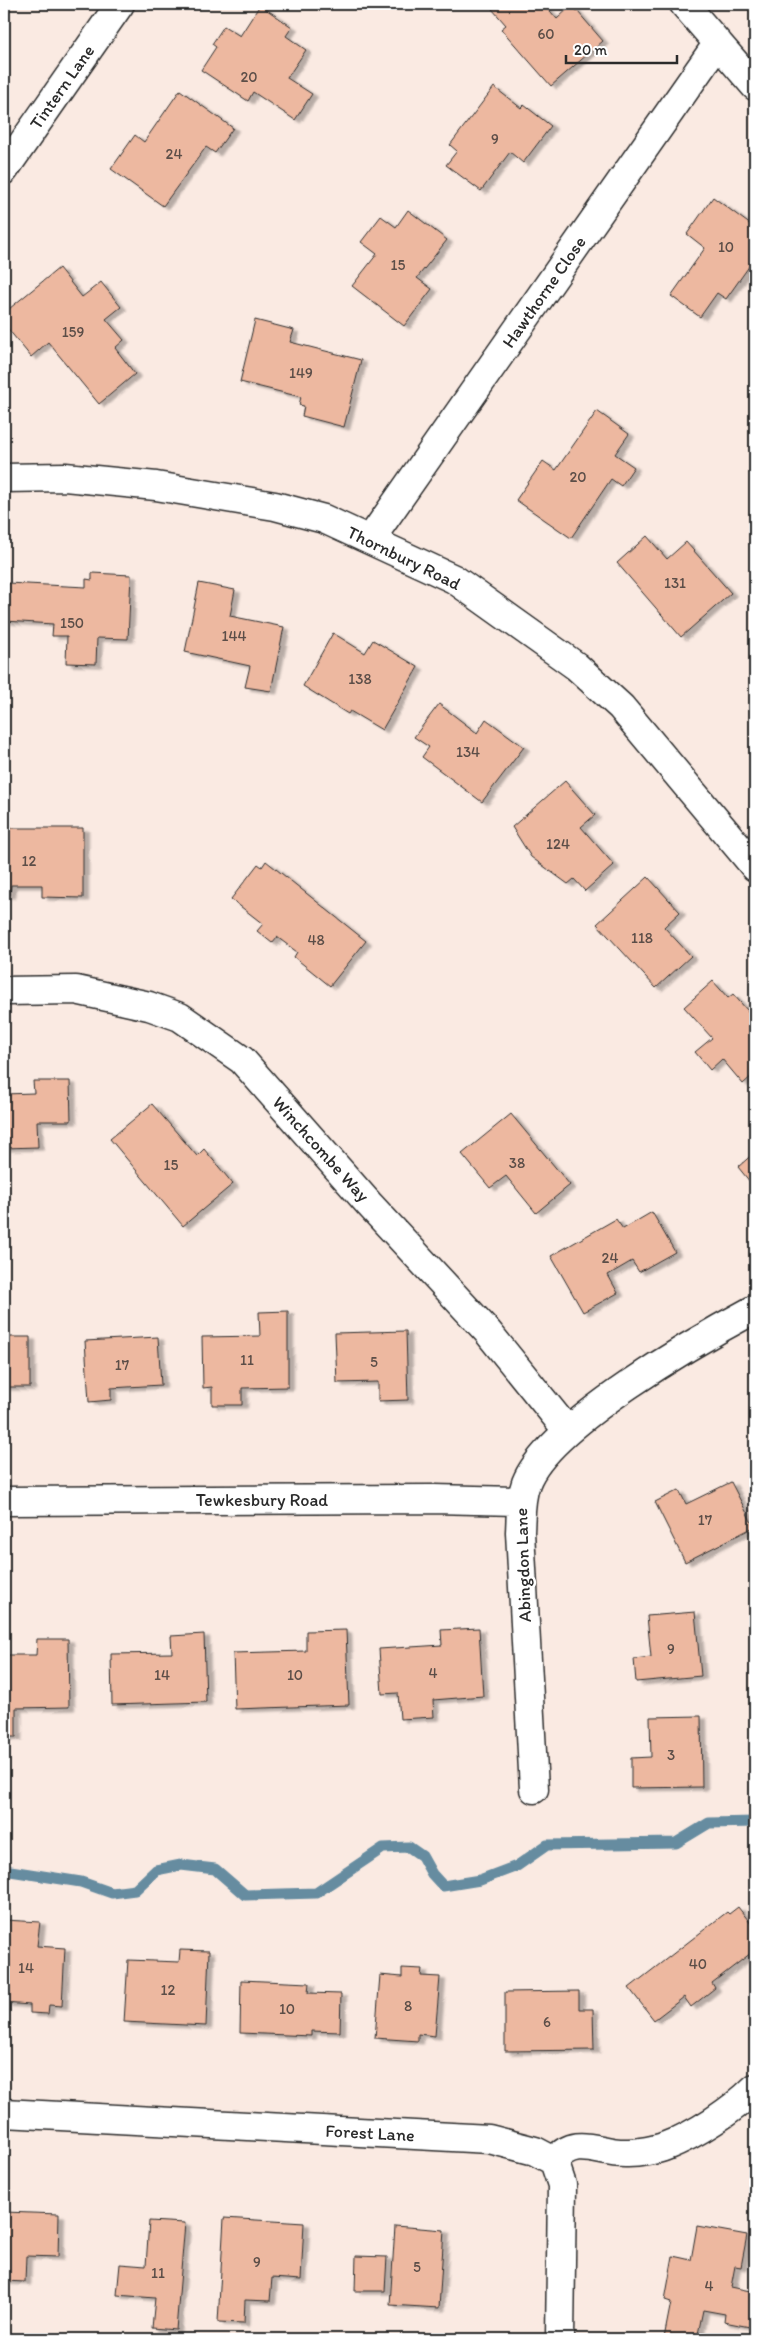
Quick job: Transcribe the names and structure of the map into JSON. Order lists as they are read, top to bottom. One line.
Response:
{"streets":{"street":["Tintern Lane","Hawthorne Close","Thornbury Road","Winchcombe Way","Tewkesbury Road","Abingdon Lane","Forest Lane"]},"crossings":[["Hawthorne Close","Thornbury Road"],["Winchcombe Way","Abingdon Lane"],["Tewkesbury Road","Abingdon Lane"]],"house_numbers":["60","20","9","24","10","15","159","149","20","131","150","144","138","134","124","12","118","48","38","15","24","11","5","17","17","9","4","14","10","3","40","14","12","8","10","6","9","5","11","4"],"scale_bar":"20 m"}
